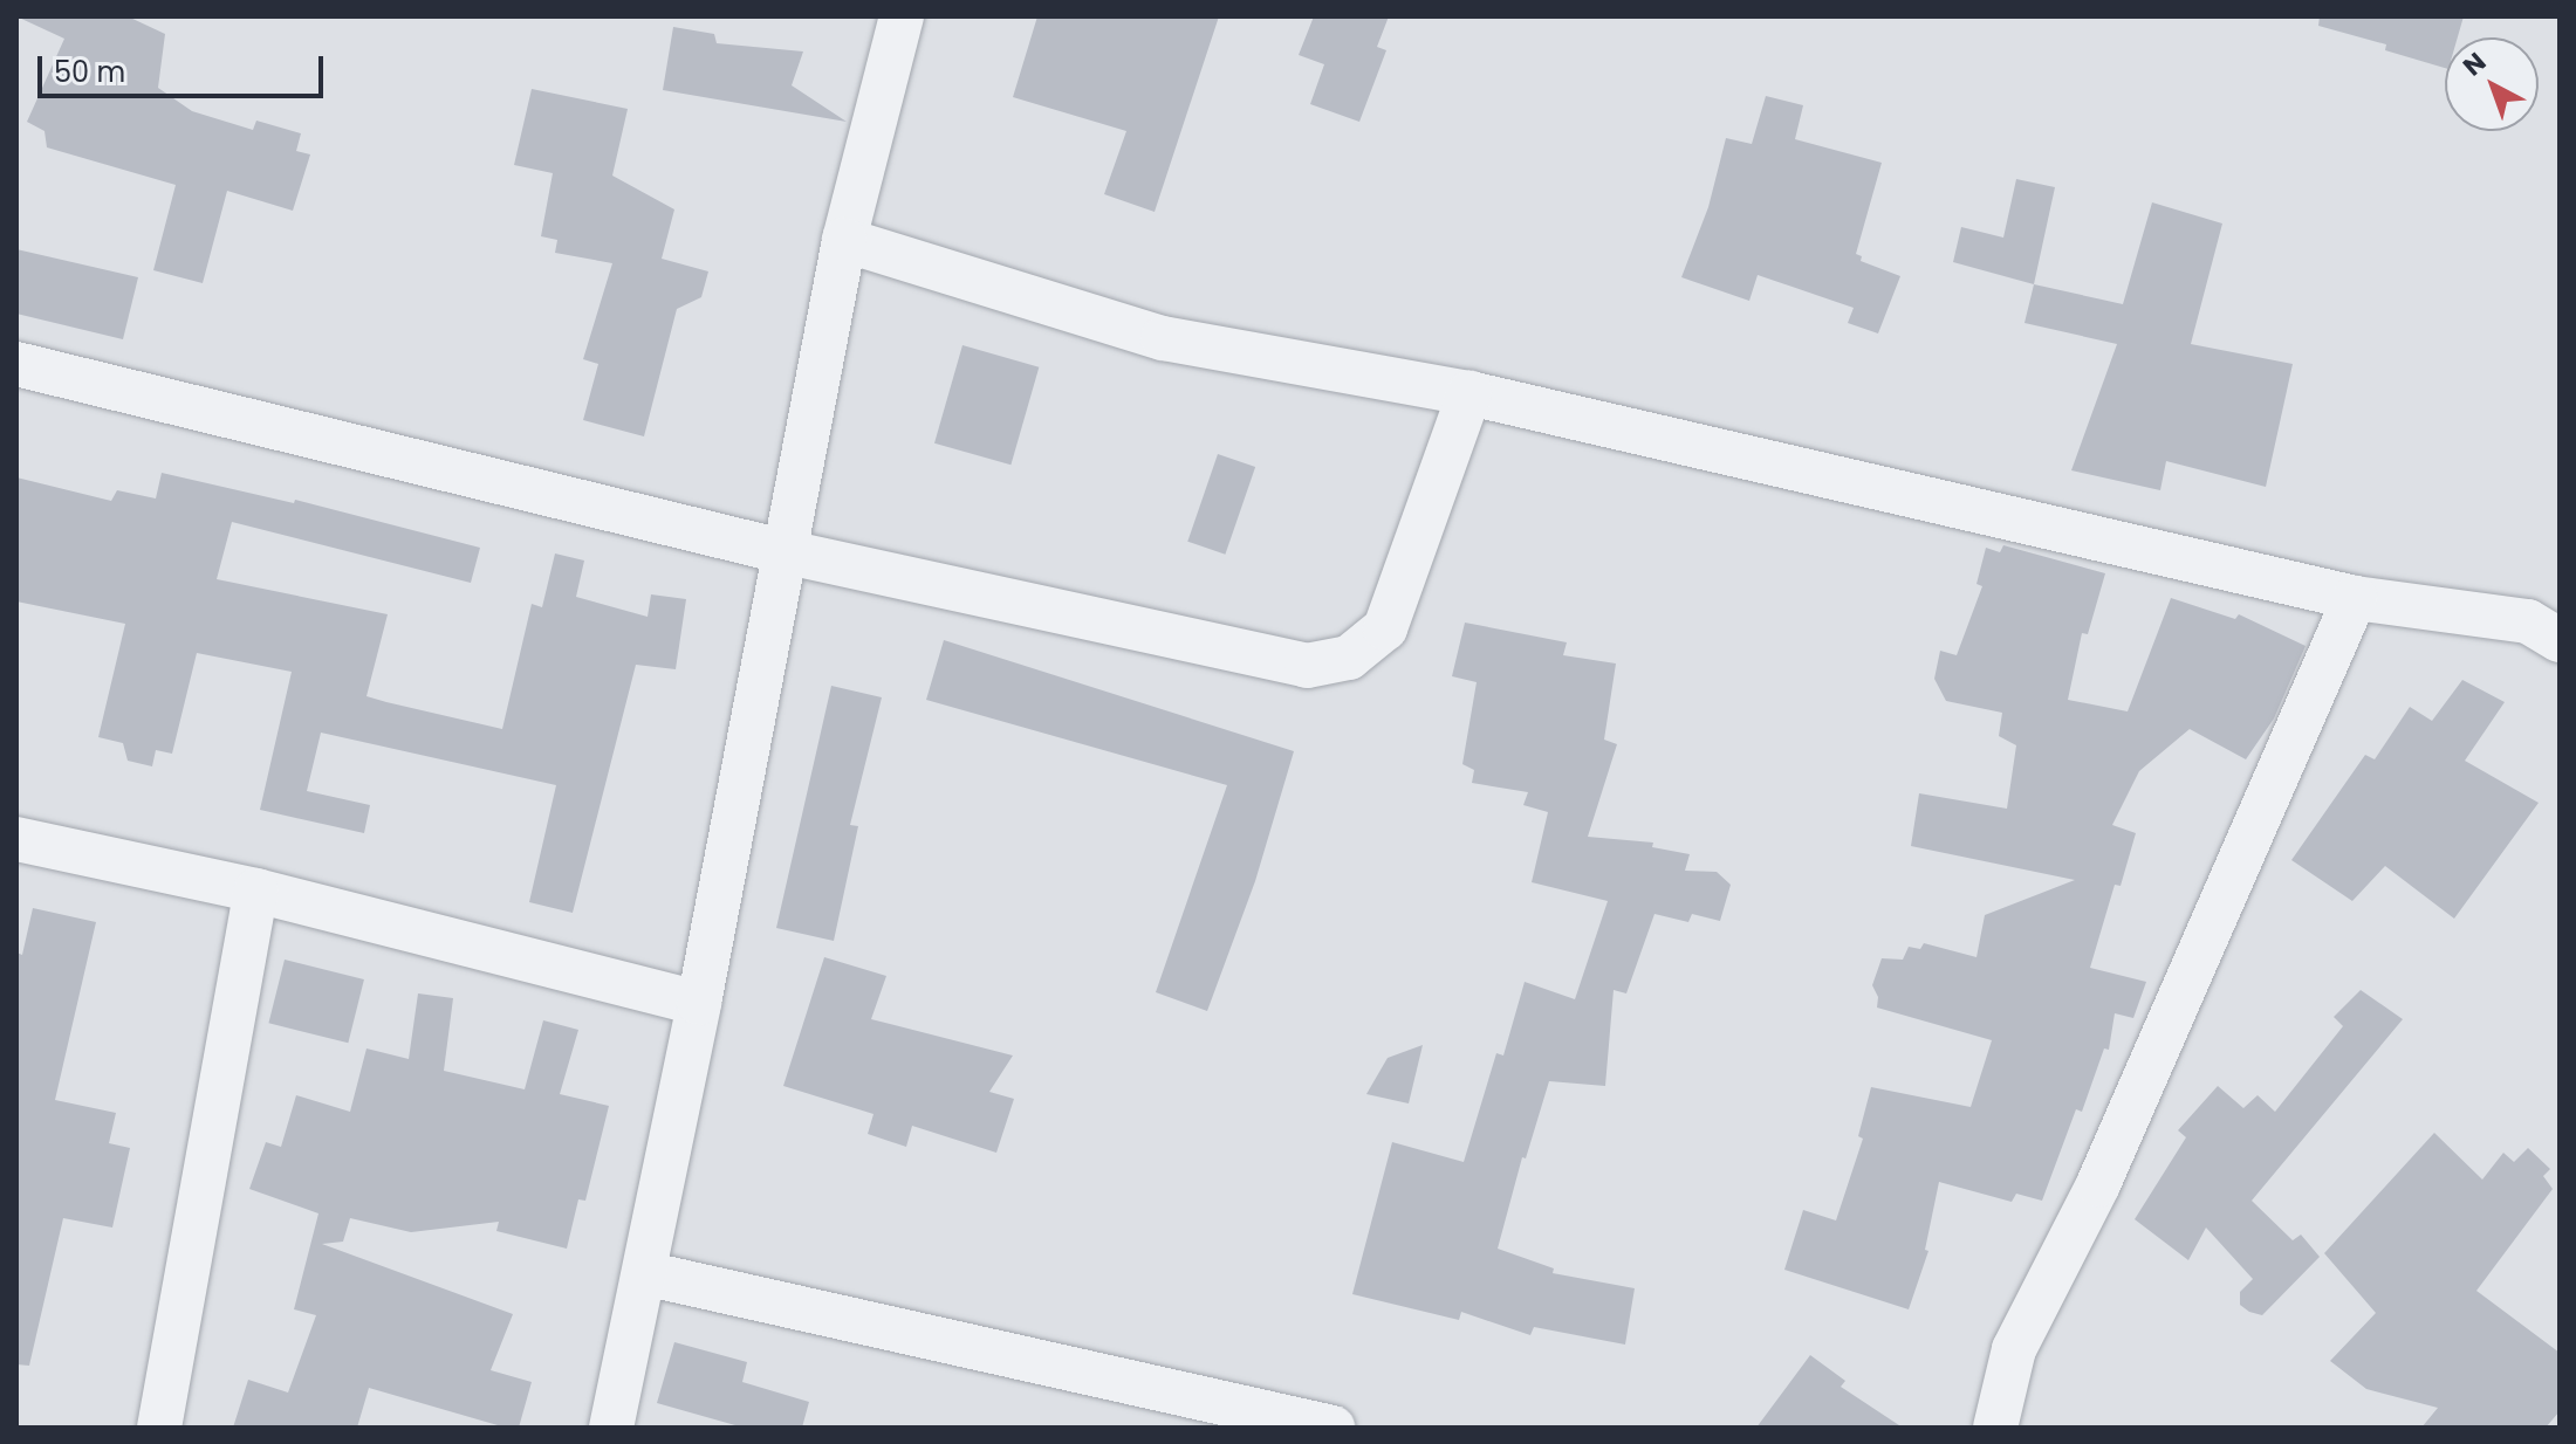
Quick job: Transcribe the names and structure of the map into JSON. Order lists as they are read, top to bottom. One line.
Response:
{"scale_bar":"50 m","north":"top left"}
